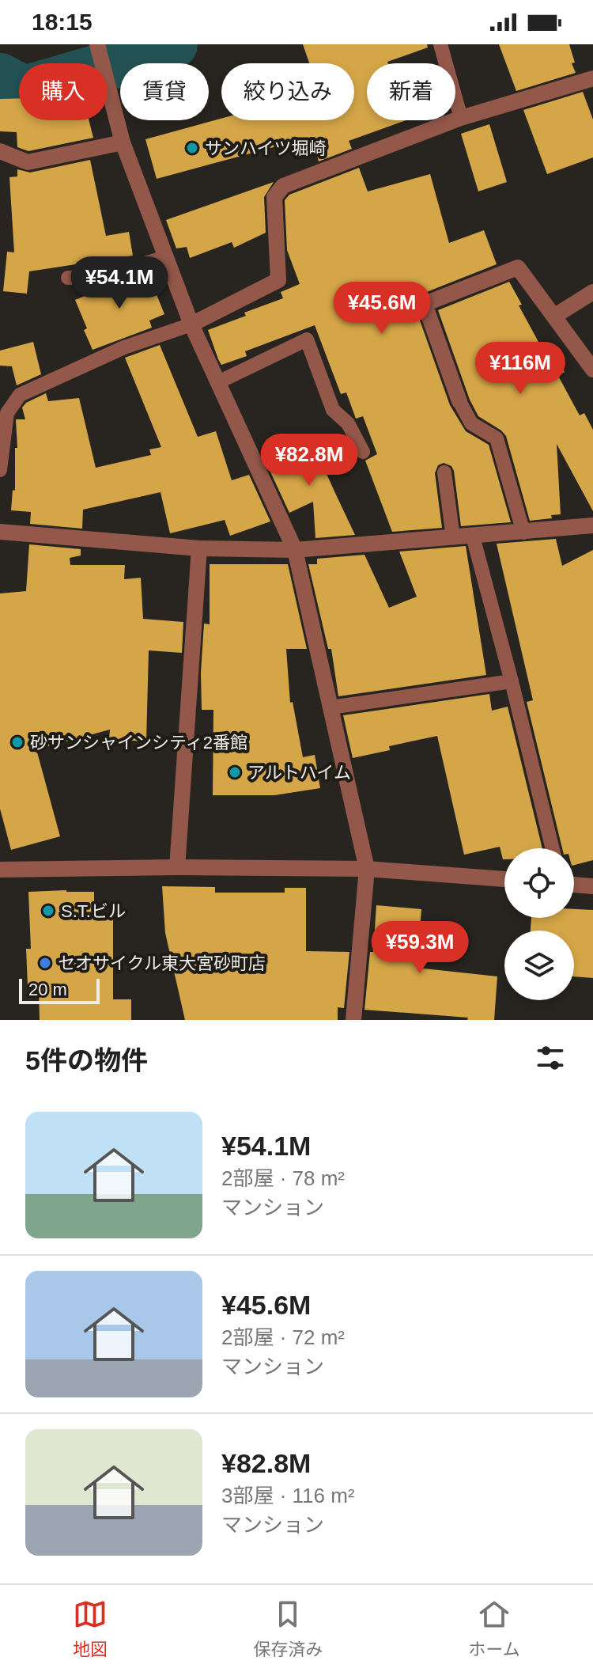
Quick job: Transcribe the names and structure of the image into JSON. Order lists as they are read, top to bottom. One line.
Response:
{"places":["サンハイツ堀崎","砂サンシャインシティ2番館","アルトハイム","S.T.ビル","セオサイクル東大宮砂町店"],"scale_bar":"20 m","page":{"status":"18:15","chip":["購入","賃貸","絞り込み","新着"],"price":["¥54.1M","¥45.6M","¥116M","¥82.8M","¥59.3M"],"scale":"20 m","heading":"5件の物件","list":[{"name":"¥54.1M","note":"2部屋 · 78 m² · マンション"},{"name":"¥45.6M","note":"2部屋 · 72 m² · マンション"},{"name":"¥82.8M","note":"3部屋 · 116 m² · マンション"}],"tabs":["地図","保存済み","ホーム"]}}
